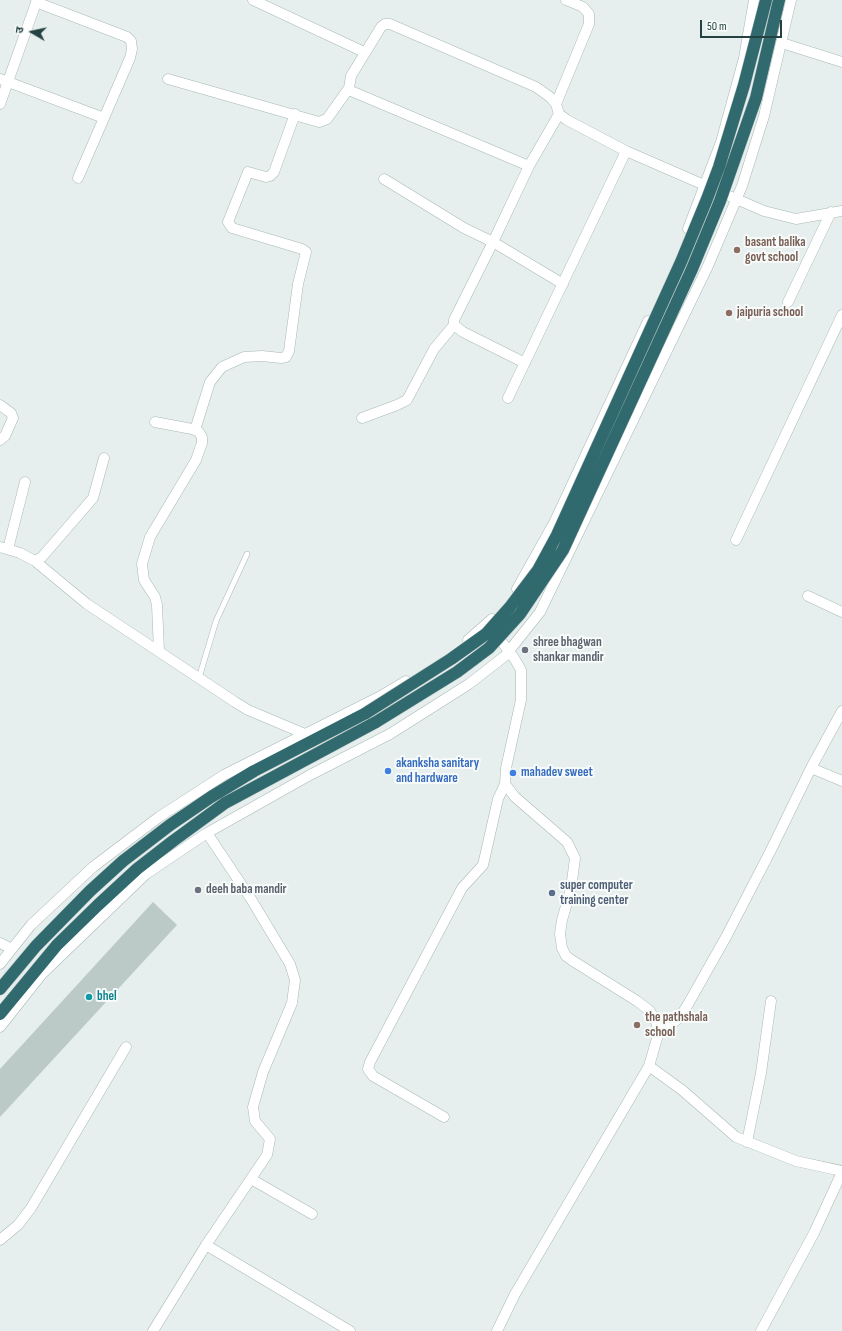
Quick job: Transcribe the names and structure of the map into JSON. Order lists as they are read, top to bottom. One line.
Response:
{"places":["basant balika govt school","jaipuria school","shree bhagwan shankar mandir","akanksha sanitary and hardware","mahadev sweet","deeh baba mandir","super computer training center","bhel","the pathshala school"],"scale_bar":"50 m","north":"left"}
